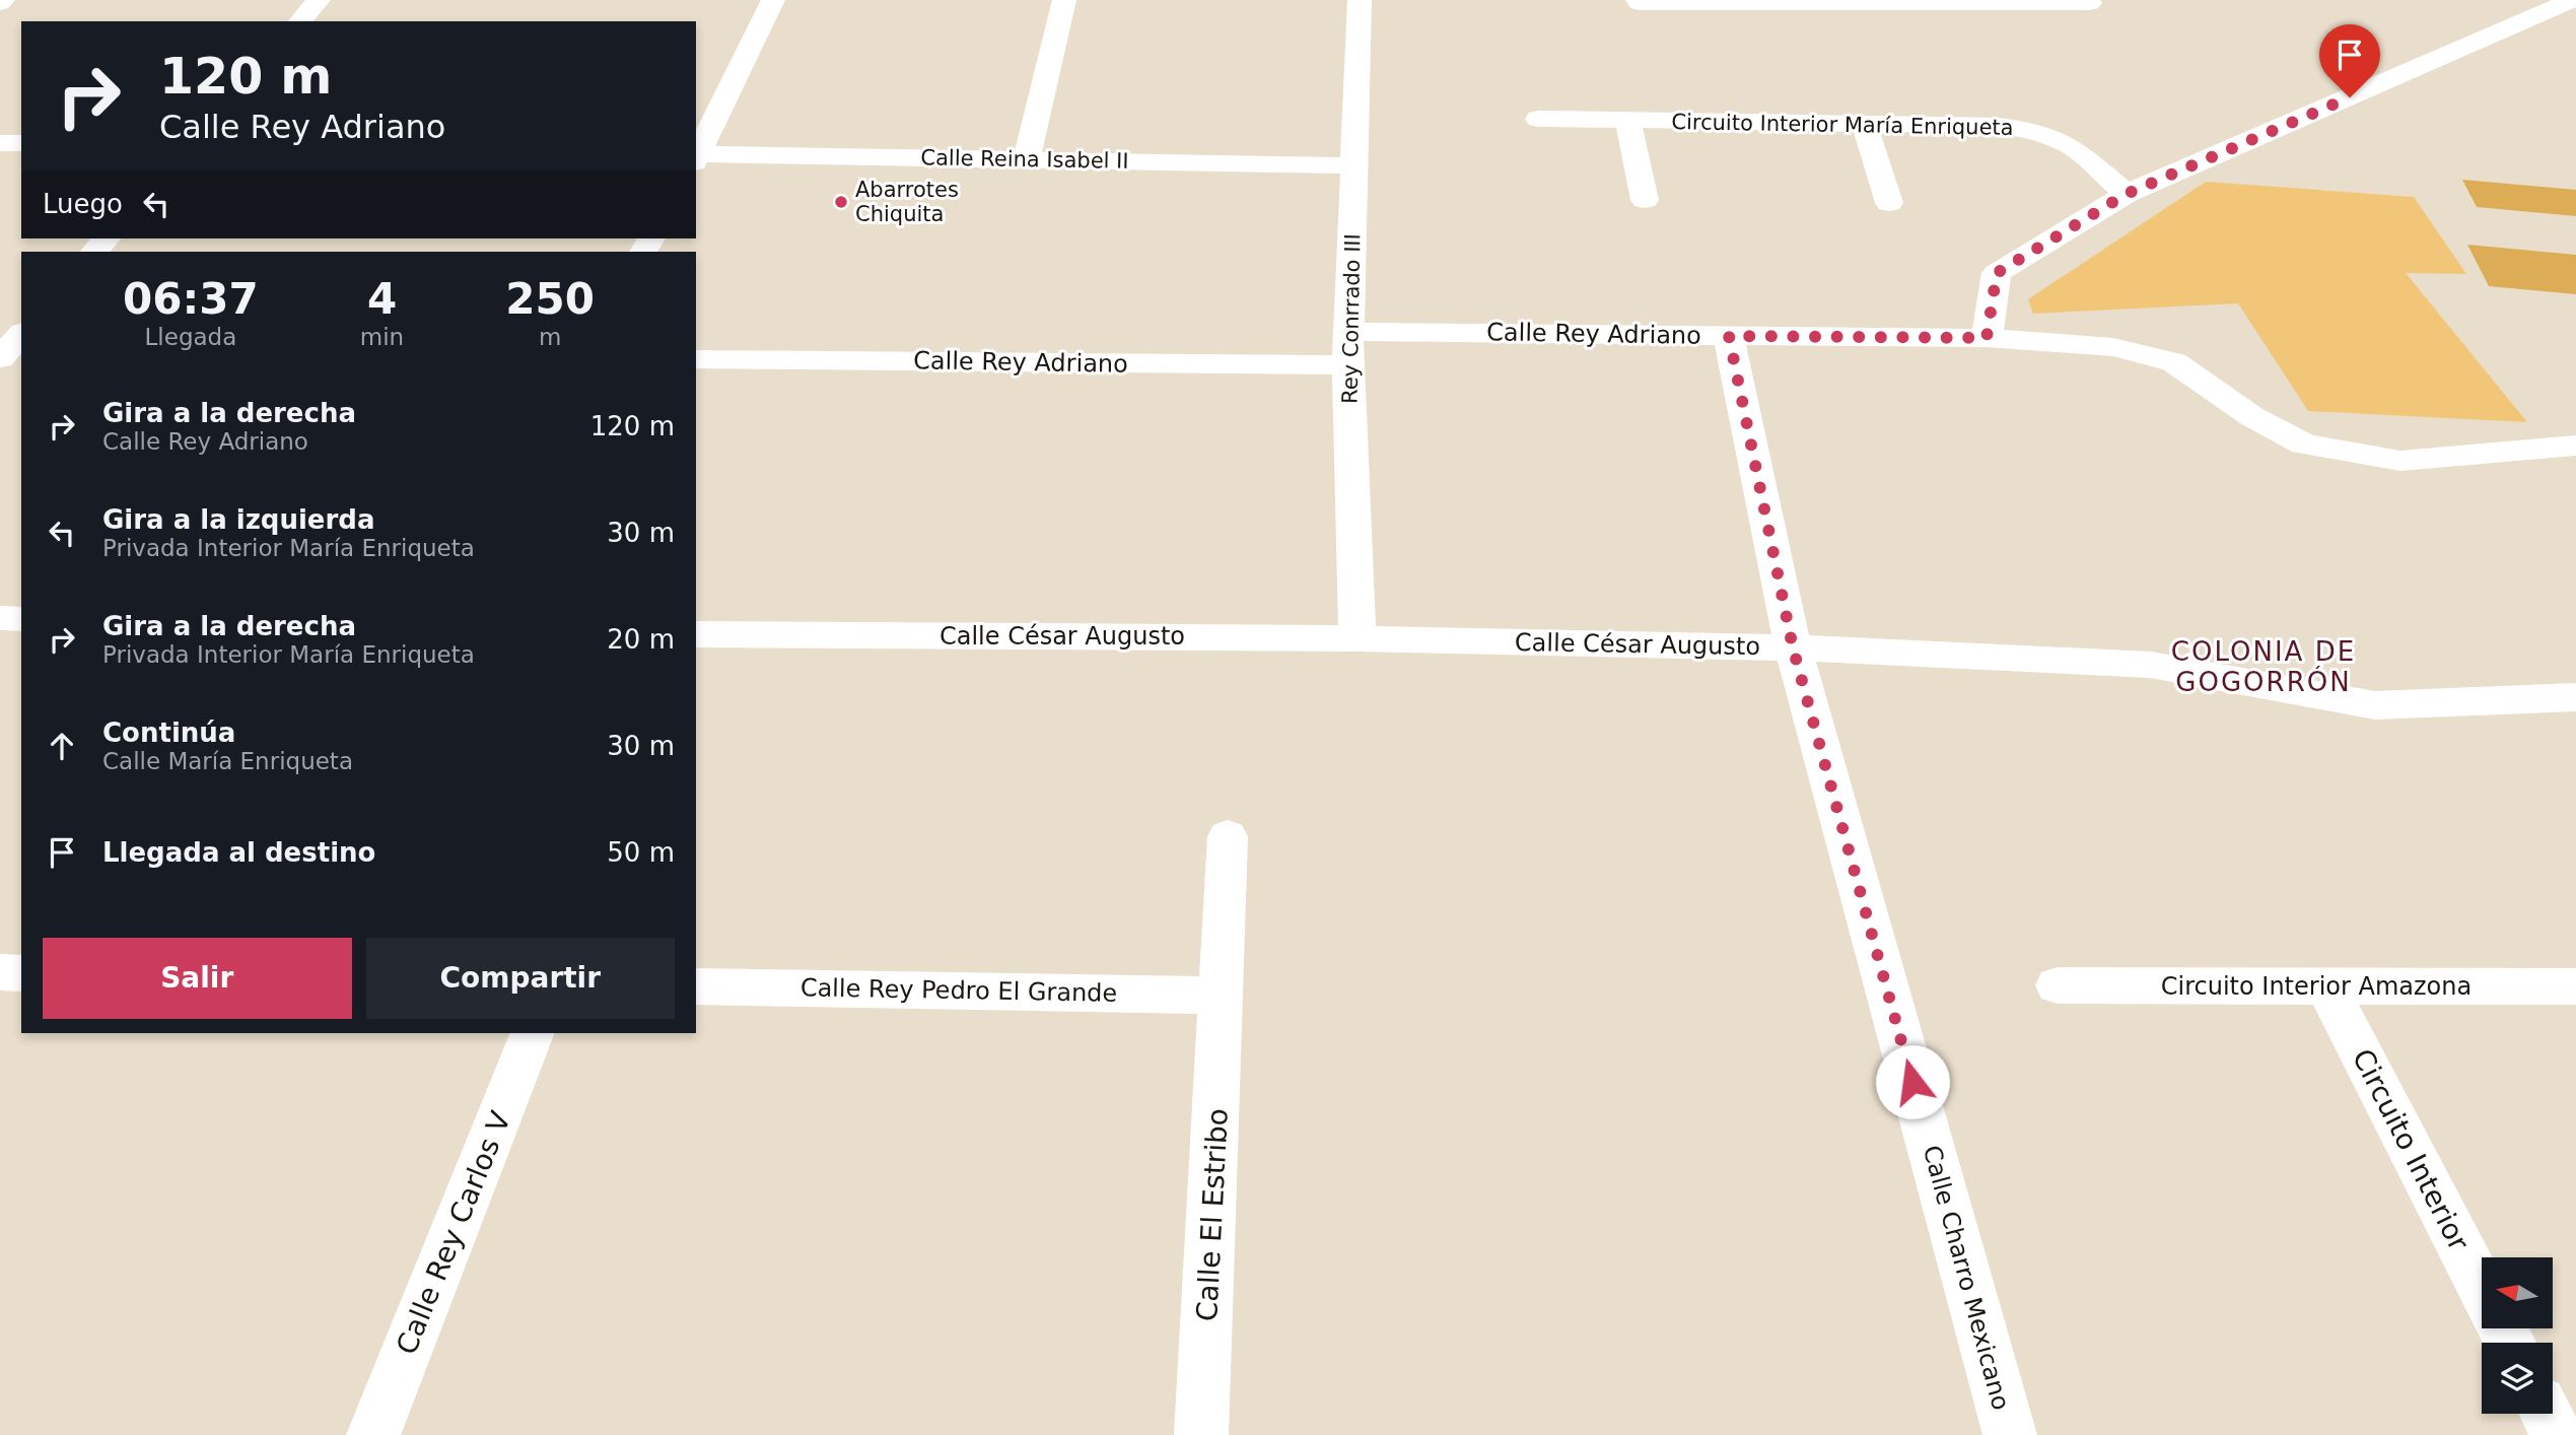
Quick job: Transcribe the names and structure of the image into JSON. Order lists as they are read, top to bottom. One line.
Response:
{"streets":{"street":["Circuito Interior María Enriqueta","Calle Reina Isabel II","Rey Conrrado III","Calle Rey Adriano","Calle César Augusto","Circuito Interior Amazona","Calle Rey Pedro El Grande","Circuito Interior","Calle El Estribo","Calle Rey Carlos V","Calle Charro Mexicano"]},"crossings":[["Calle Reina Isabel II","Rey Conrrado III"],["Rey Conrrado III","Calle Rey Adriano"],["Rey Conrrado III","Calle César Augusto"],["Calle Rey Adriano","Calle Charro Mexicano"],["Calle César Augusto","Calle Charro Mexicano"],["Circuito Interior Amazona","Circuito Interior"],["Calle Rey Pedro El Grande","Calle El Estribo"]],"districts":["COLONIA DE GOGORRÓN"],"places":["Abarrotes Chiquita"],"north":"left","page":{"turn":["120 m","Calle Rey Adriano"],"then":"Luego","eta":["06:37","Llegada","4","min","250","m"],"list":[{"name":"Gira a la derecha","note":"Calle Rey Adriano","value":"120 m"},{"name":"Gira a la izquierda","note":"Privada Interior María Enriqueta","value":"30 m"},{"name":"Gira a la derecha","note":"Privada Interior María Enriqueta","value":"20 m"},{"name":"Continúa","note":"Calle María Enriqueta","value":"30 m"},{"name":"Llegada al destino","value":"50 m"}],"buttons":["Salir","Compartir"]}}
